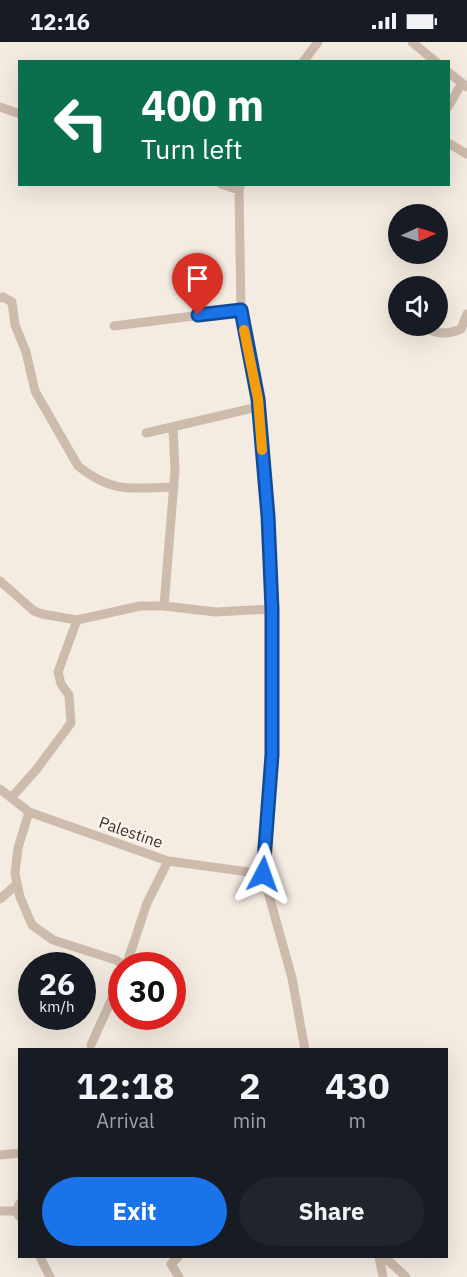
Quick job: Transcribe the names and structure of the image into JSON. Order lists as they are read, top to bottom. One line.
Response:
{"streets":{"street":["Palestine"]},"north":"right","page":{"status":"12:16","turn":["400 m","Turn left"],"speed":"26 km/h","limit":"30","eta":["12:18","Arrival","2","min","430","m"],"buttons":["Exit","Share"]}}
